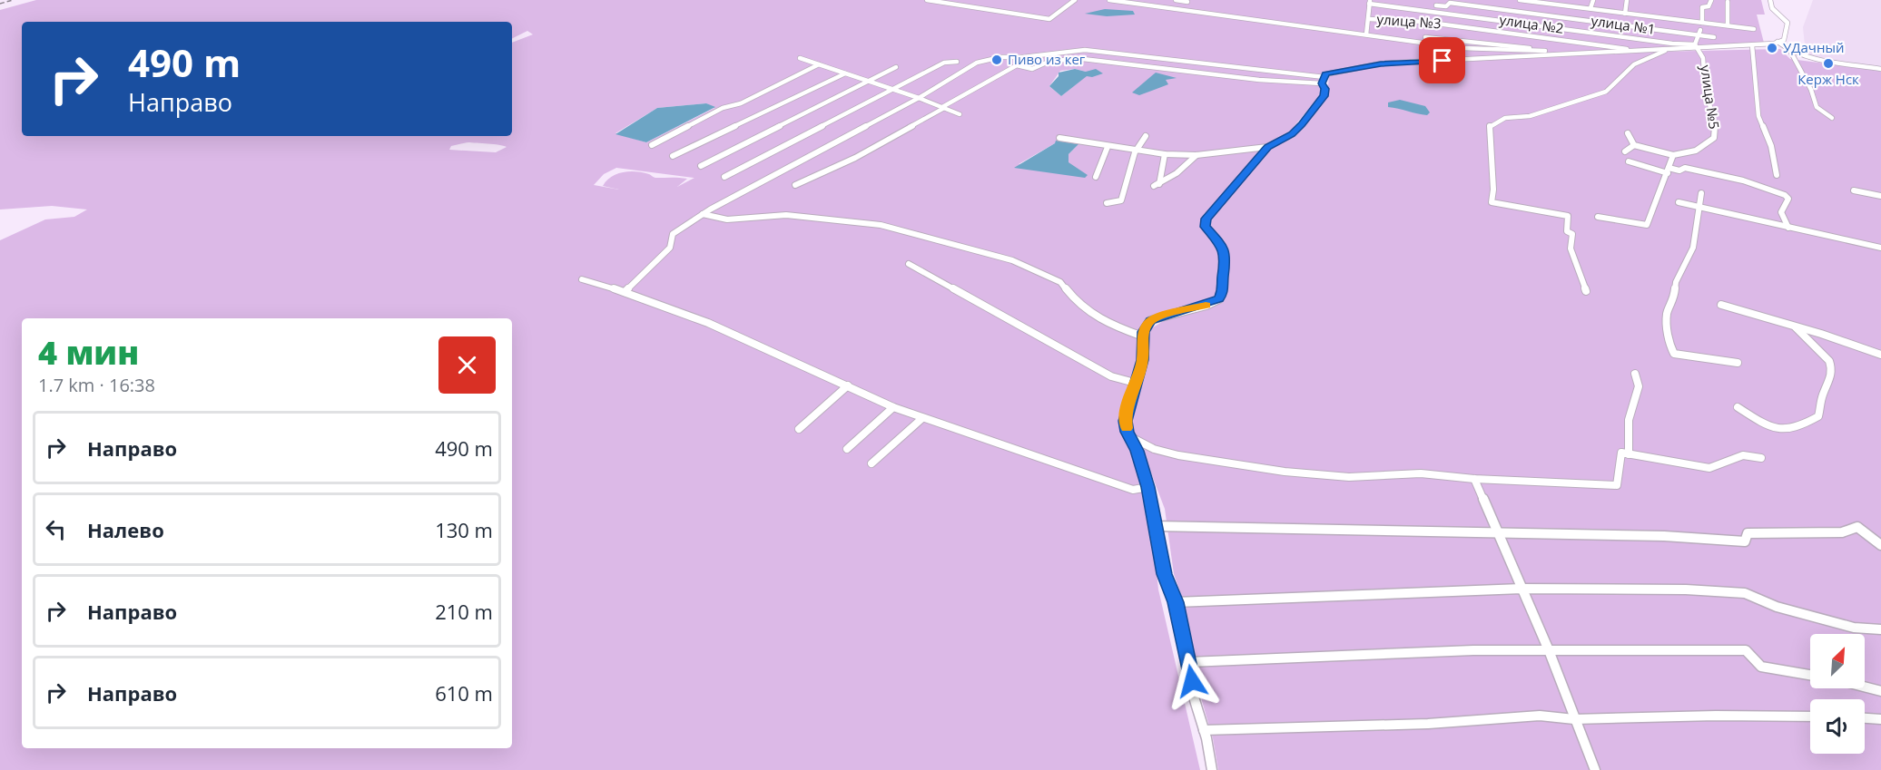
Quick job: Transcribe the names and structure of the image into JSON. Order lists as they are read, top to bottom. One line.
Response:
{"streets":{"street":["улица №3","улица №2","улица №1","улица №5"]},"places":["УДачный","Пиво из кег","Керж Нск"],"north":"top right","page":{"turn":["490 m","Направо"],"heading":["4 мин","1.7 km · 16:38"],"list":[{"name":"Направо","value":"490 m"},{"name":"Налево","value":"130 m"},{"name":"Направо","value":"210 m"},{"name":"Направо","value":"610 m"}]}}
